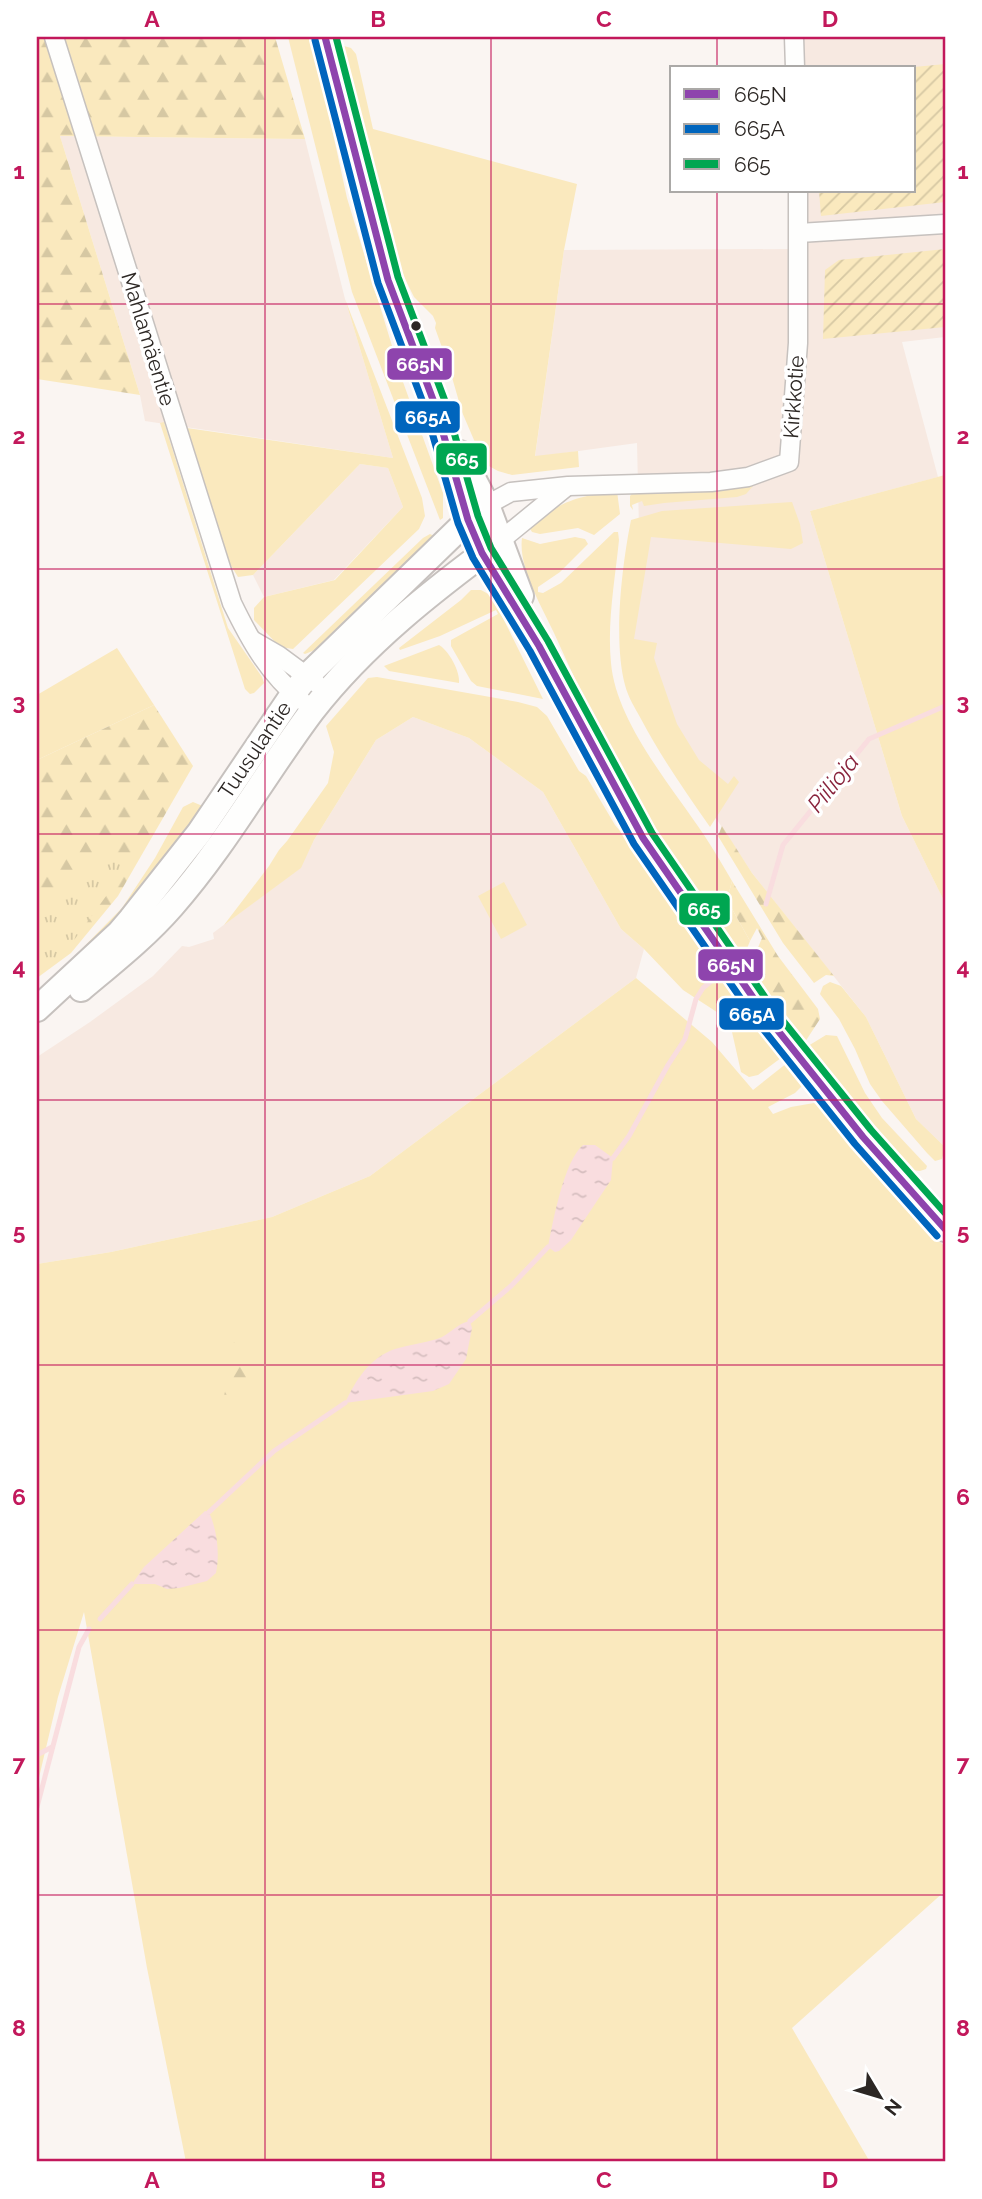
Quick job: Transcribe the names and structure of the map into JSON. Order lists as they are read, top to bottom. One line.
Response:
{"streets":{"main road":["Tuusulantie"],"street":["Mahlamäentie","Kirkkotie"]},"crossings":[["Mahlamäentie","Tuusulantie"],["Kirkkotie","Tuusulantie"]],"water":["Piilioja"],"lines":["transit line 665N","transit line 665","transit line 665A"],"legend":["665N","665A","665"],"north":"bottom right","grid":{"columns":["A","B","C","D"],"rows":["1","2","3","4","5","6","7","8"]}}
